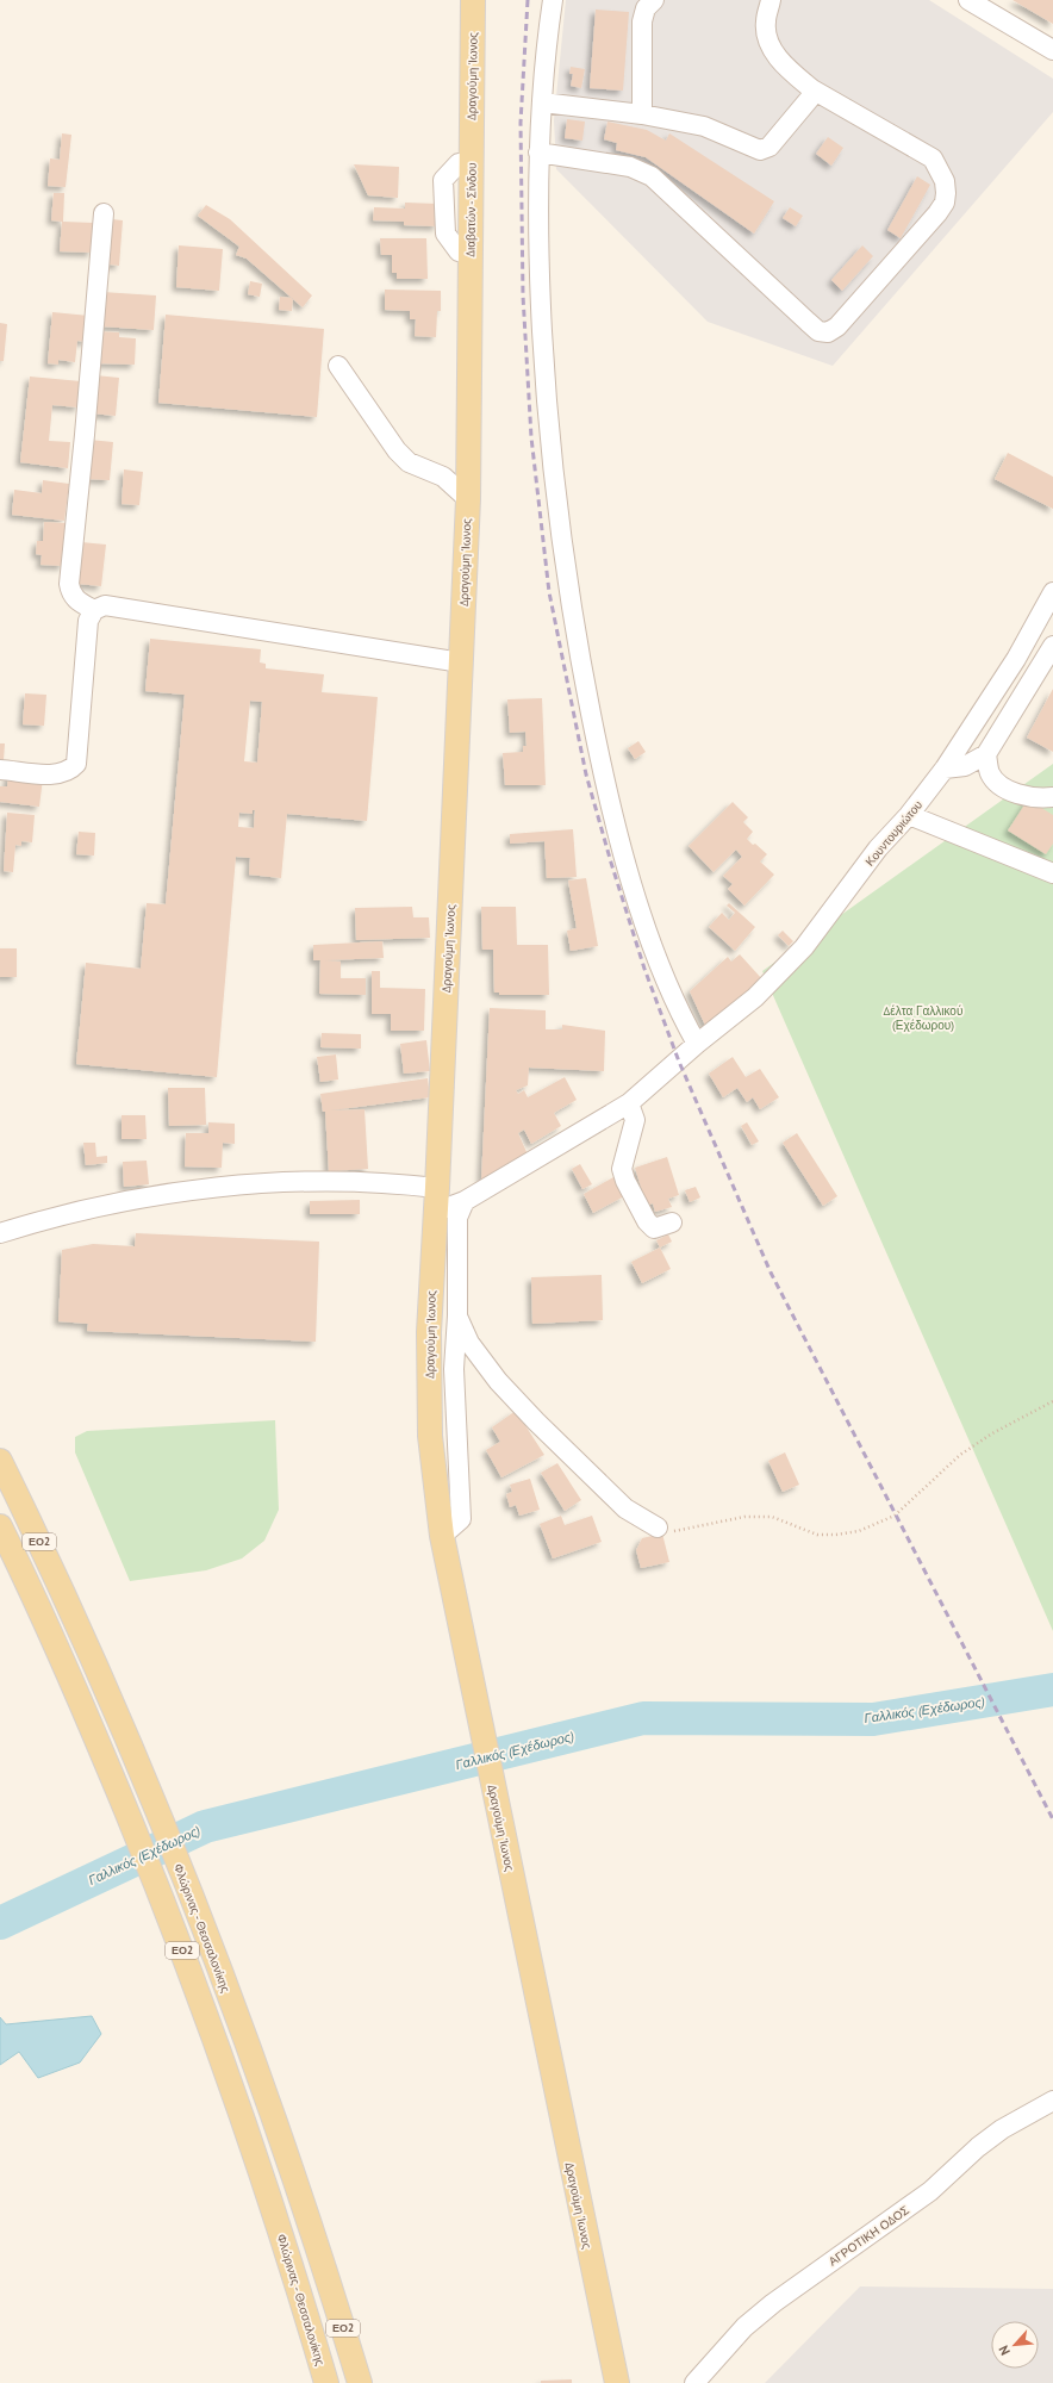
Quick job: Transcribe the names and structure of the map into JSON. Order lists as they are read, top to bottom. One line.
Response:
{"streets":{"main road":["Δραγούμη Ίωνος","Διαβατών - Σίνδου","ΕΟ2","Φλώρινας - Θεσσαλονίκης"],"street":["Κουντουριώτου","ΑΓΡΟΤΙΚΗ ΟΔΟΣ"]},"crossings":[["Δραγούμη Ίωνος","Διαβατών - Σίνδου"],["Δραγούμη Ίωνος","Κουντουριώτου"]],"water":["Γαλλικός (Εχέδωρος)"],"parks":["Δέλτα Γαλλικού (Εχέδωρου)"],"north":"bottom left"}
